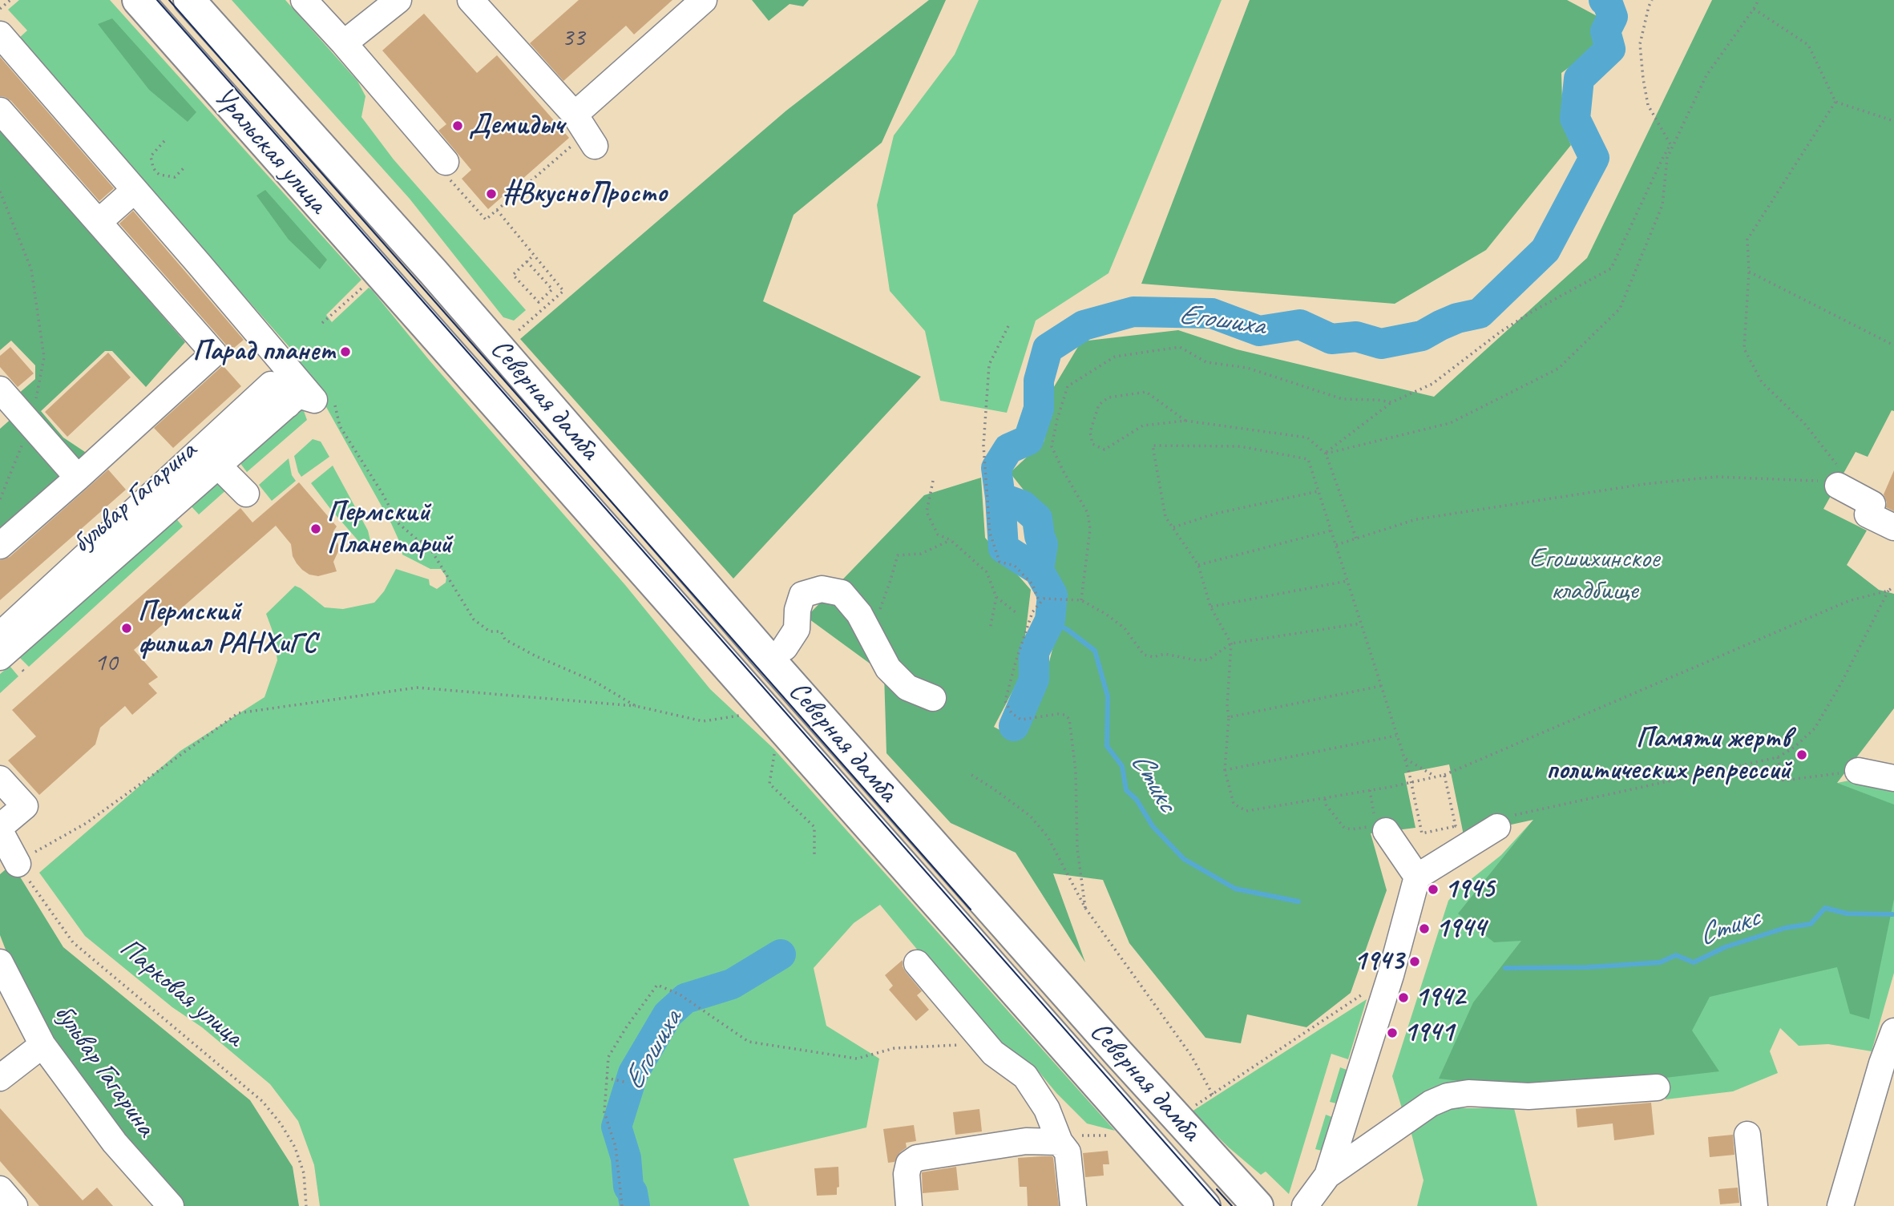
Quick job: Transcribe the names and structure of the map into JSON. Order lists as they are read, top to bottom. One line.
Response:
{"streets":{"main road":["Уральская улица","Северная дамба"],"street":["бульвар Гагарина"],"path":["Парковая улица"]},"crossings":[["Уральская улица","Северная дамба"]],"water":["Егошиха","Стикс"],"parks":["Егошихинское кладбище"],"places":["Демидыч","#ВкусноПросто","Парад планет","Пермский Планетарий","Пермский филиал РАНХиГС","Памяти жертв политических репрессий","1945","1944","1943","1942","1941"],"house_numbers":["33","10"]}
